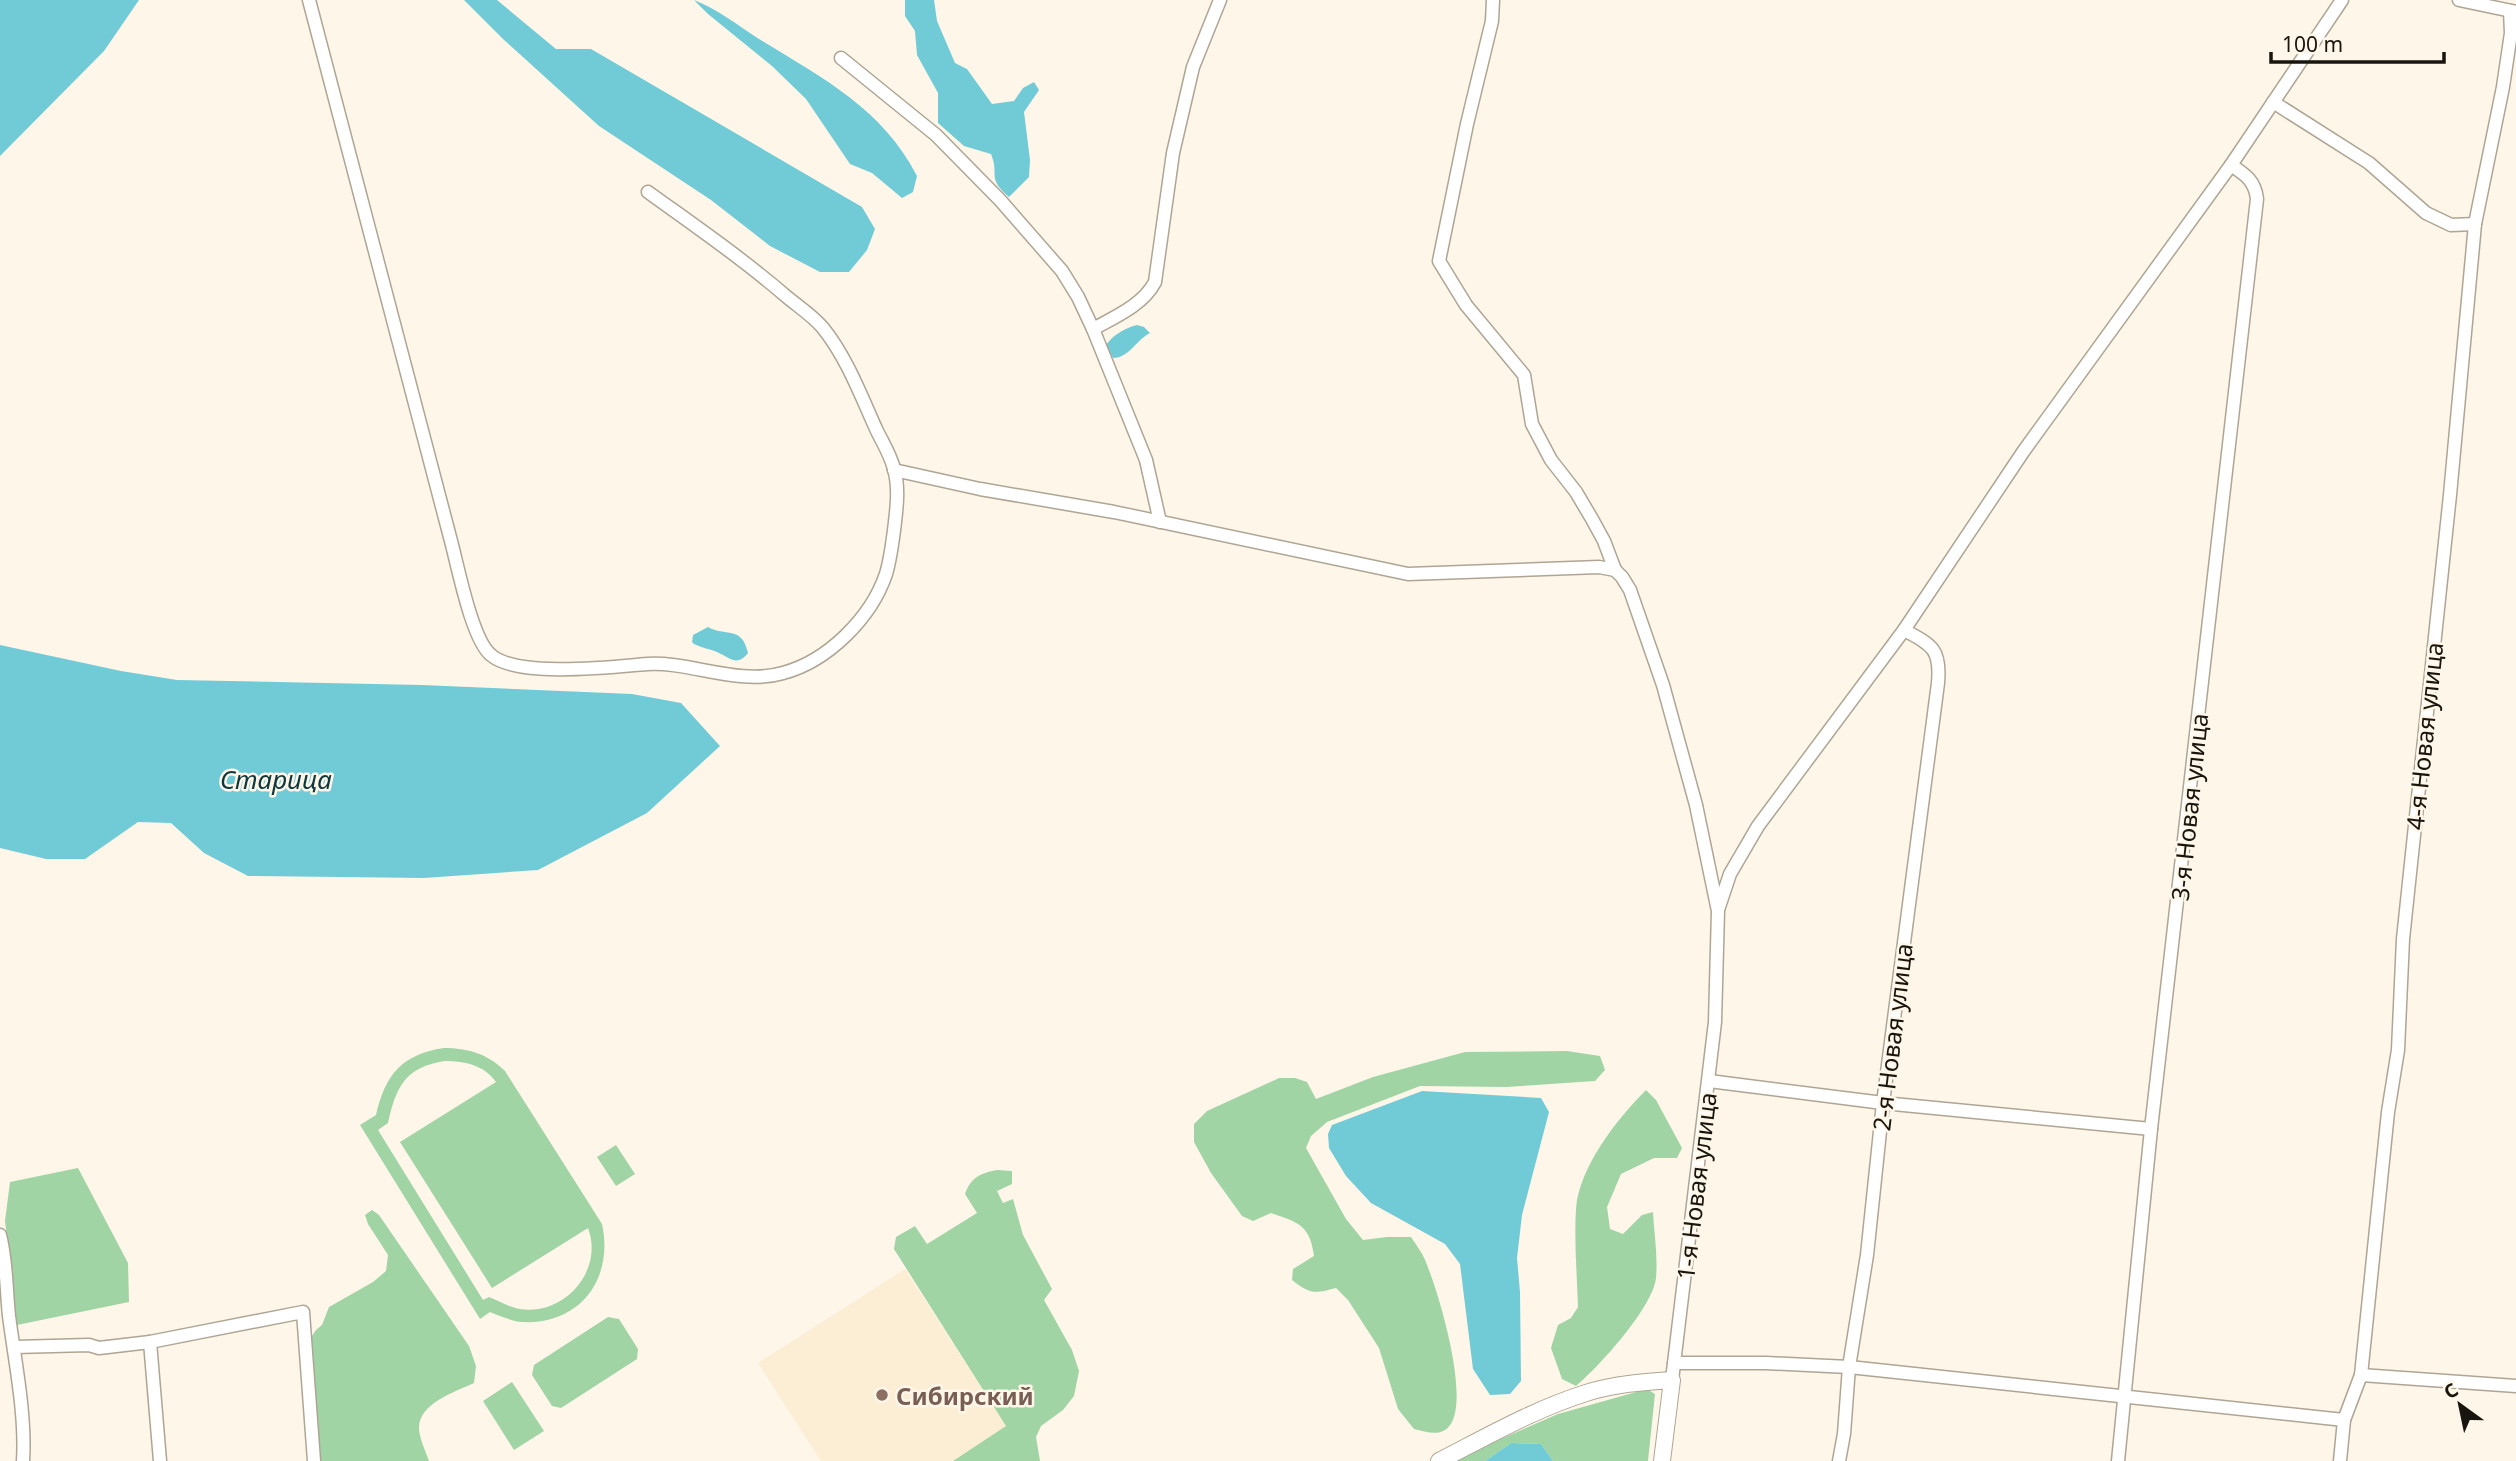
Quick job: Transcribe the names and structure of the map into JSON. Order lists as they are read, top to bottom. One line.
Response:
{"streets":{"street":["4-я Новая улица","3-я Новая улица","2-я Новая улица","1-я Новая улица"]},"water":["Старица"],"places":["Сибирский"],"scale_bar":"100 m","north":"top left"}
